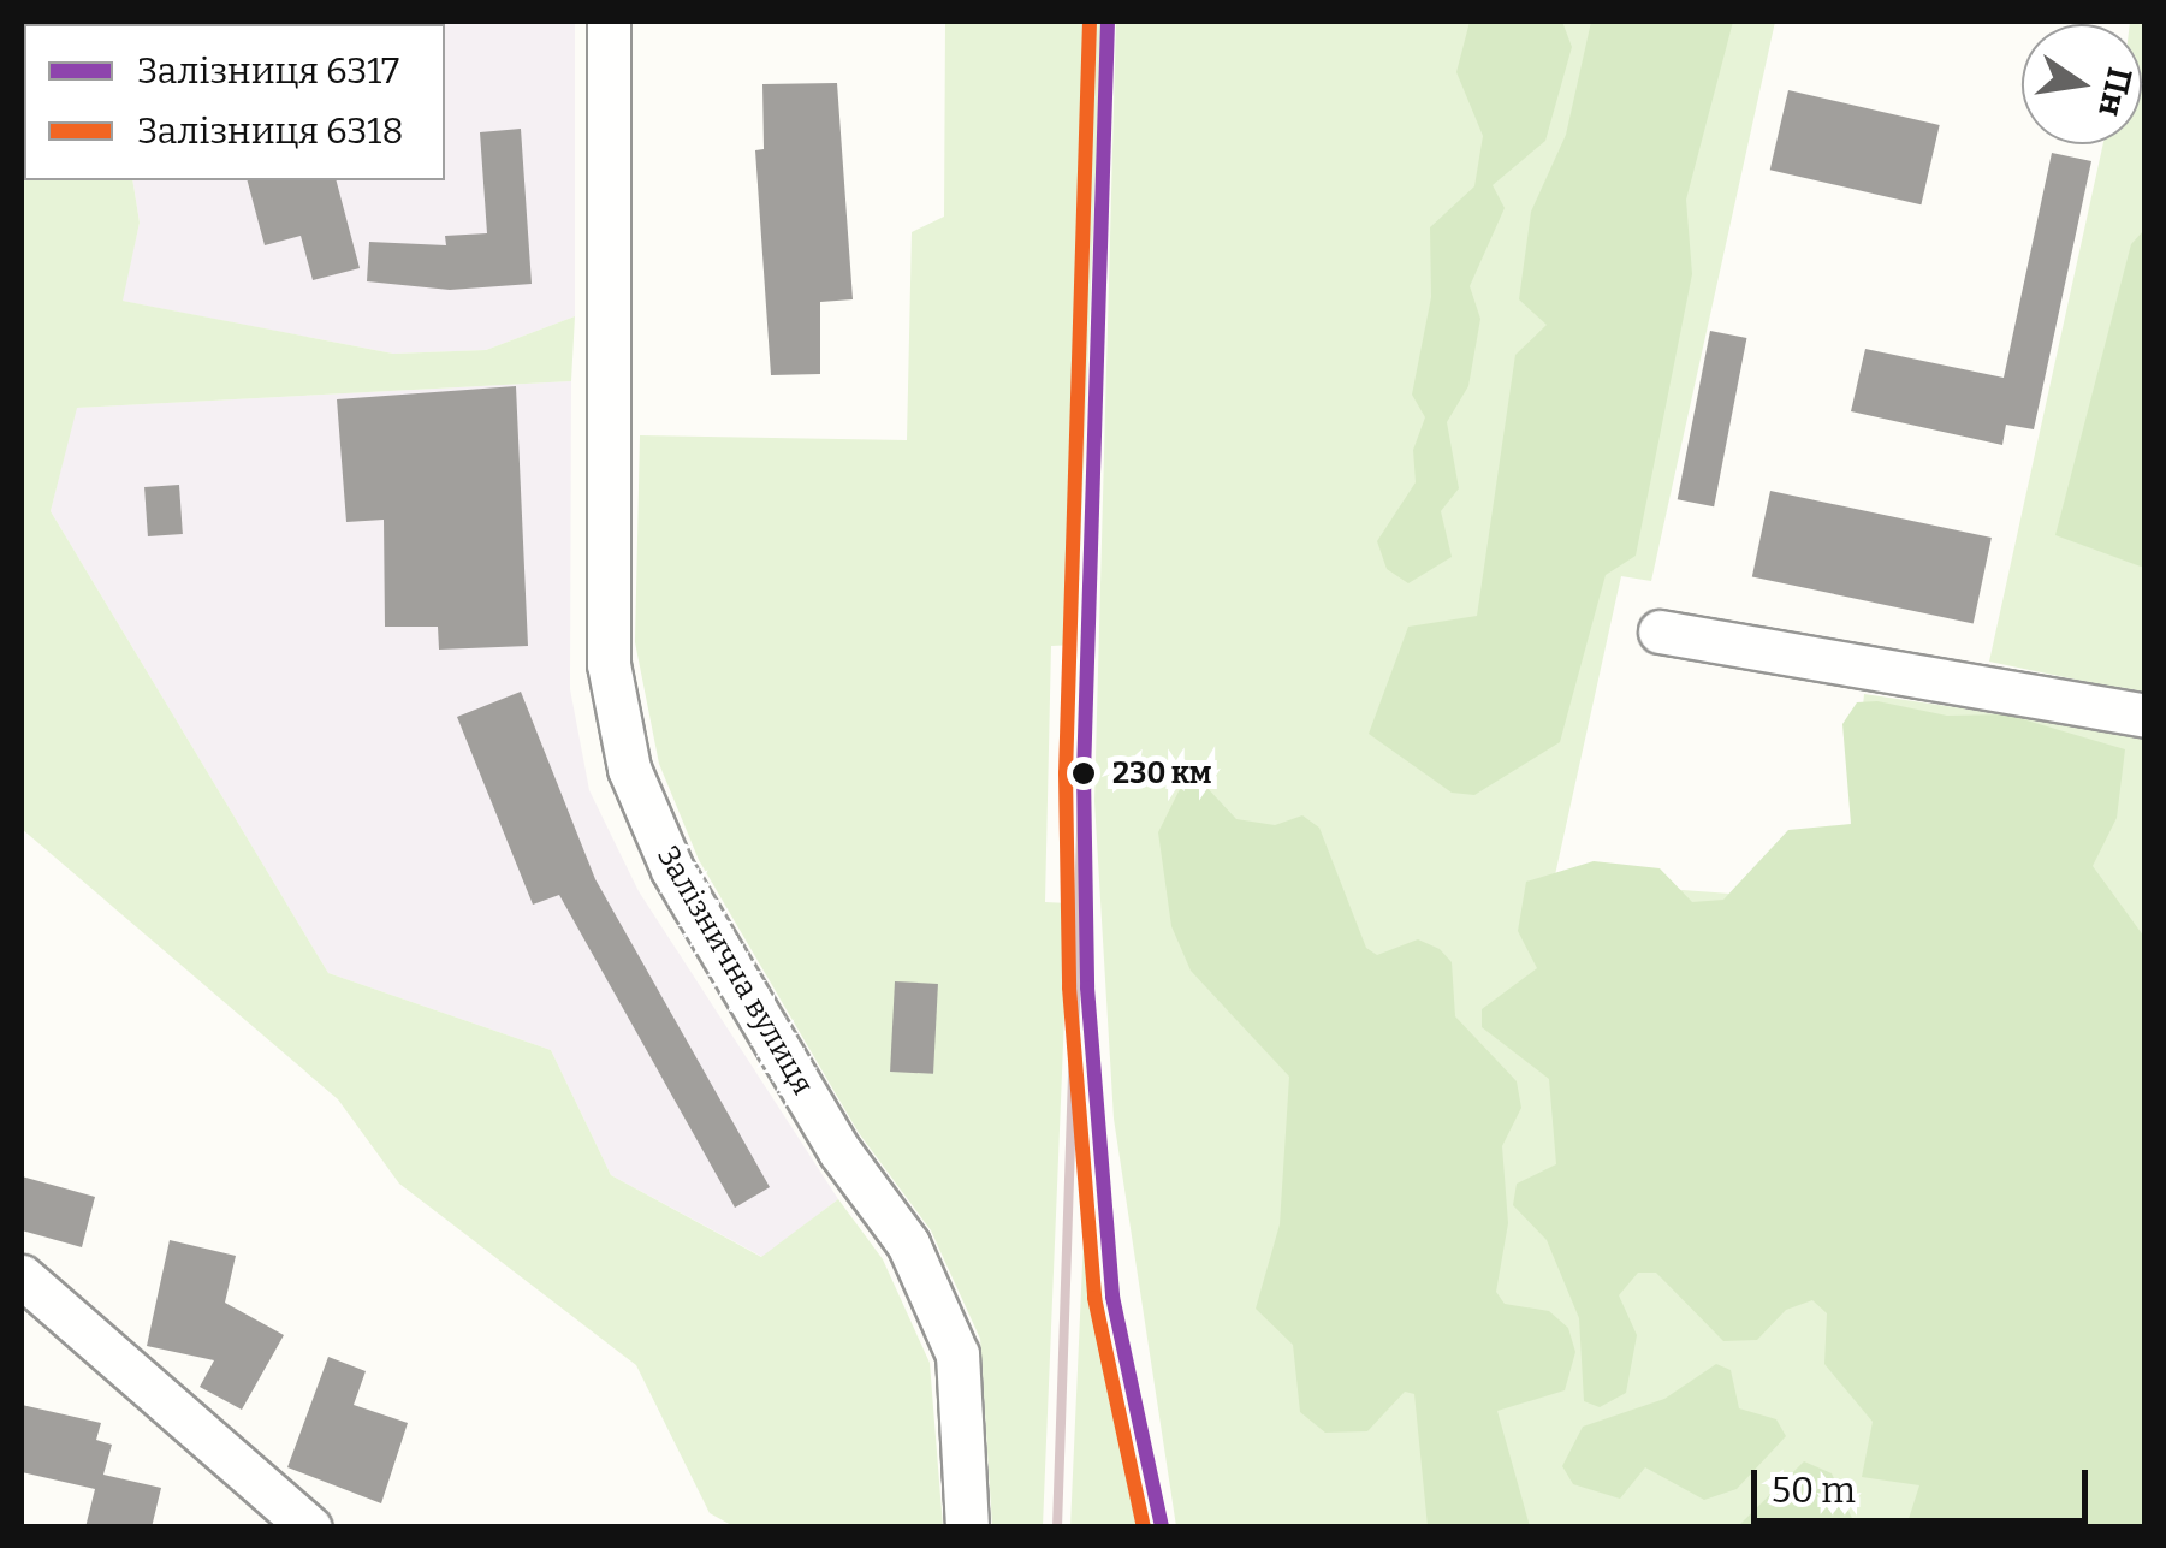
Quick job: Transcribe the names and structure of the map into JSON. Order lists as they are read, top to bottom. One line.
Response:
{"streets":{"street":["Залізнична вулиця"]},"places":["230 км"],"lines":["rail line 6317","rail line 6318"],"legend":["Залізниця 6317","Залізниця 6318"],"scale_bar":"50 m","north":"right"}
